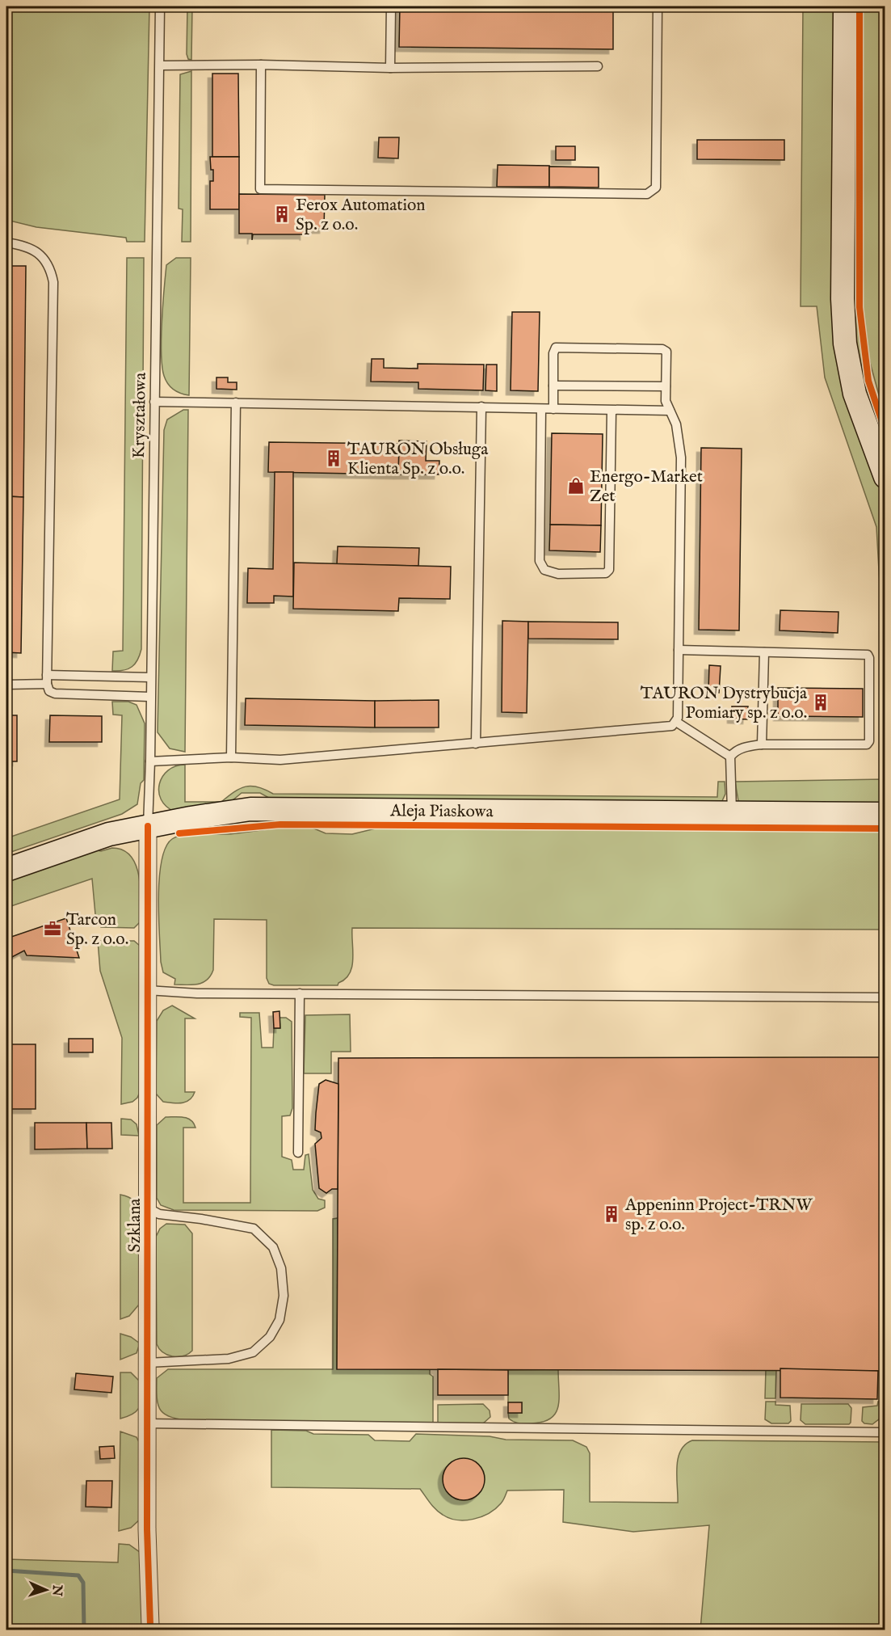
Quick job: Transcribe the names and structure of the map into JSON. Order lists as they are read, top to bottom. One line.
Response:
{"streets":{"main road":["Aleja Piaskowa"],"street":["Szklana"],"lane":["Kryształowa"]},"crossings":[["Kryształowa","Aleja Piaskowa"],["Kryształowa","Szklana"],["Aleja Piaskowa","Szklana"]],"places":{"building":["Ferox Automation Sp. z o.o.","TAURON Obsługa Klienta Sp. z o.o.","TAURON Dystrybucja Pomiary sp. z o.o.","Appeninn Project-TRNW sp. z o.o."],"shop":["Energo-Market Zet"],"office":["Tarcon Sp. z o.o."]},"north":"right"}
